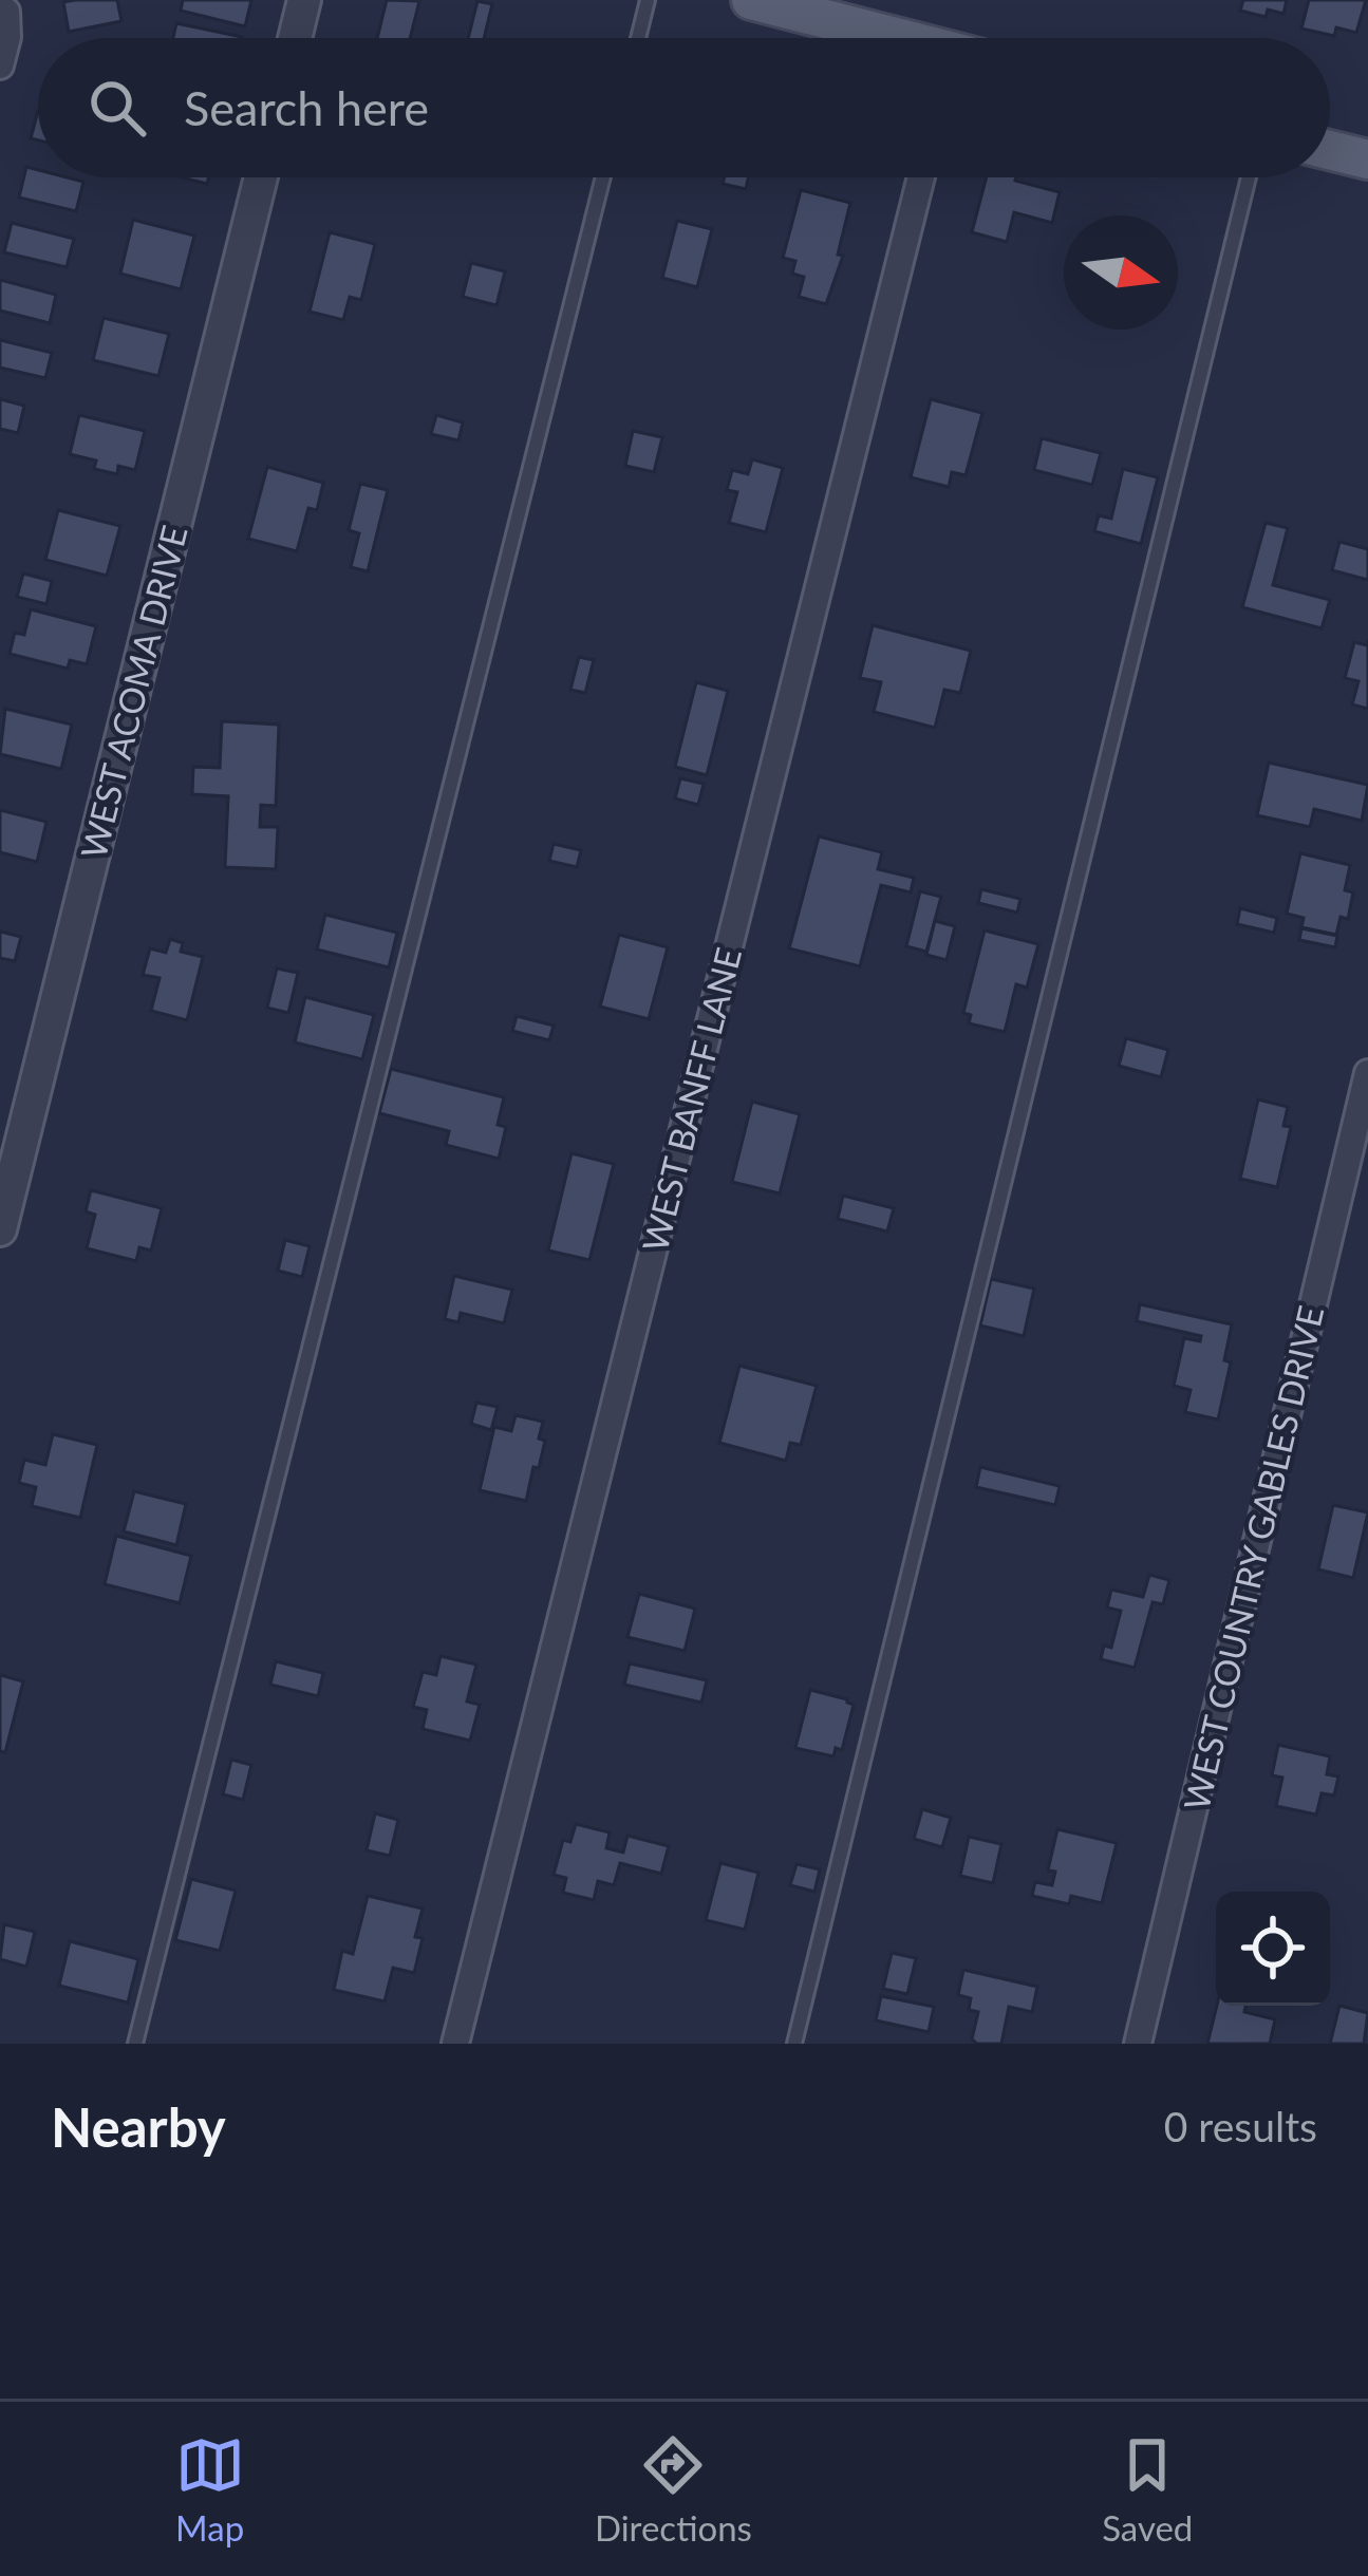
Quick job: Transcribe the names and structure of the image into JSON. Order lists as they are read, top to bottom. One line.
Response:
{"streets":{"street":["WEST ACOMA DRIVE","WEST BANFF LANE","WEST COUNTRY GABLES DRIVE"]},"north":"right","page":{"search":"Search here","heading":["Nearby","0 results"],"nav":["Map","Directions","Saved"]}}
